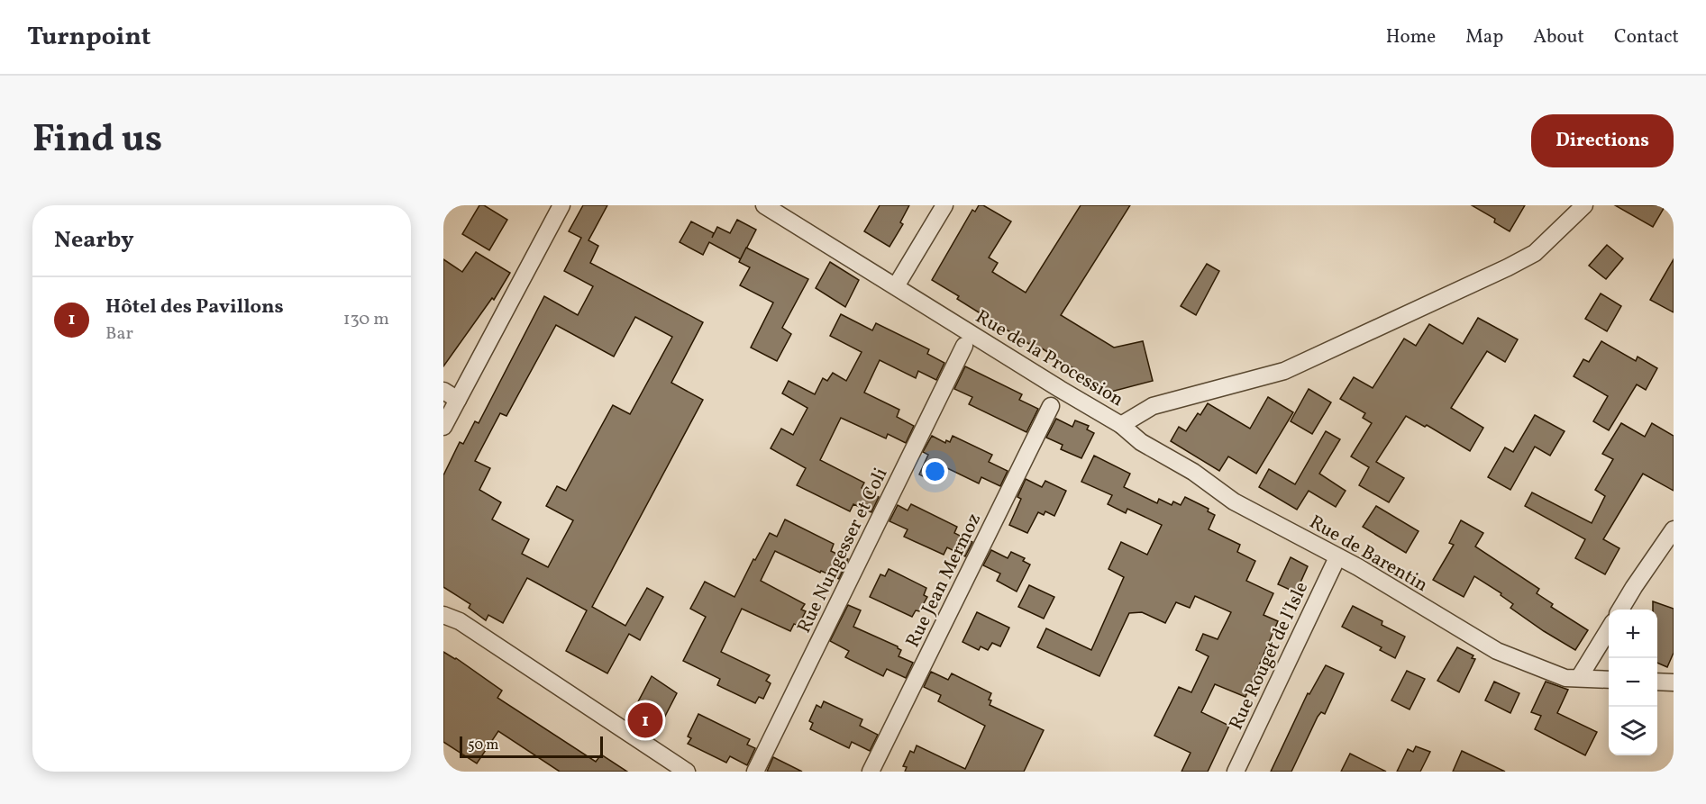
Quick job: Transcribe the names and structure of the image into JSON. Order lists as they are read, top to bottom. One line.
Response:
{"streets":{"street":["Rue de la Procession","Rue Nungesser et Coli","Rue de Barentin","Rue Jean Mermoz","Rue Rouget de l'Isle"]},"crossings":[["Rue de la Procession","Rue Nungesser et Coli"],["Rue de la Procession","Rue de Barentin"],["Rue de Barentin","Rue Rouget de l'Isle"]],"scale_bar":"50 m","page":{"header":"Turnpoint","nav":["Home","Map","About","Contact"],"title":"Find us","buttons":"Directions","heading":"Nearby","list":[{"mark":"1","name":"Hôtel des Pavillons","note":"Bar","value":"130 m"}],"map_buttons":["+","−"],"pins":"1","scale":"50 m"}}
